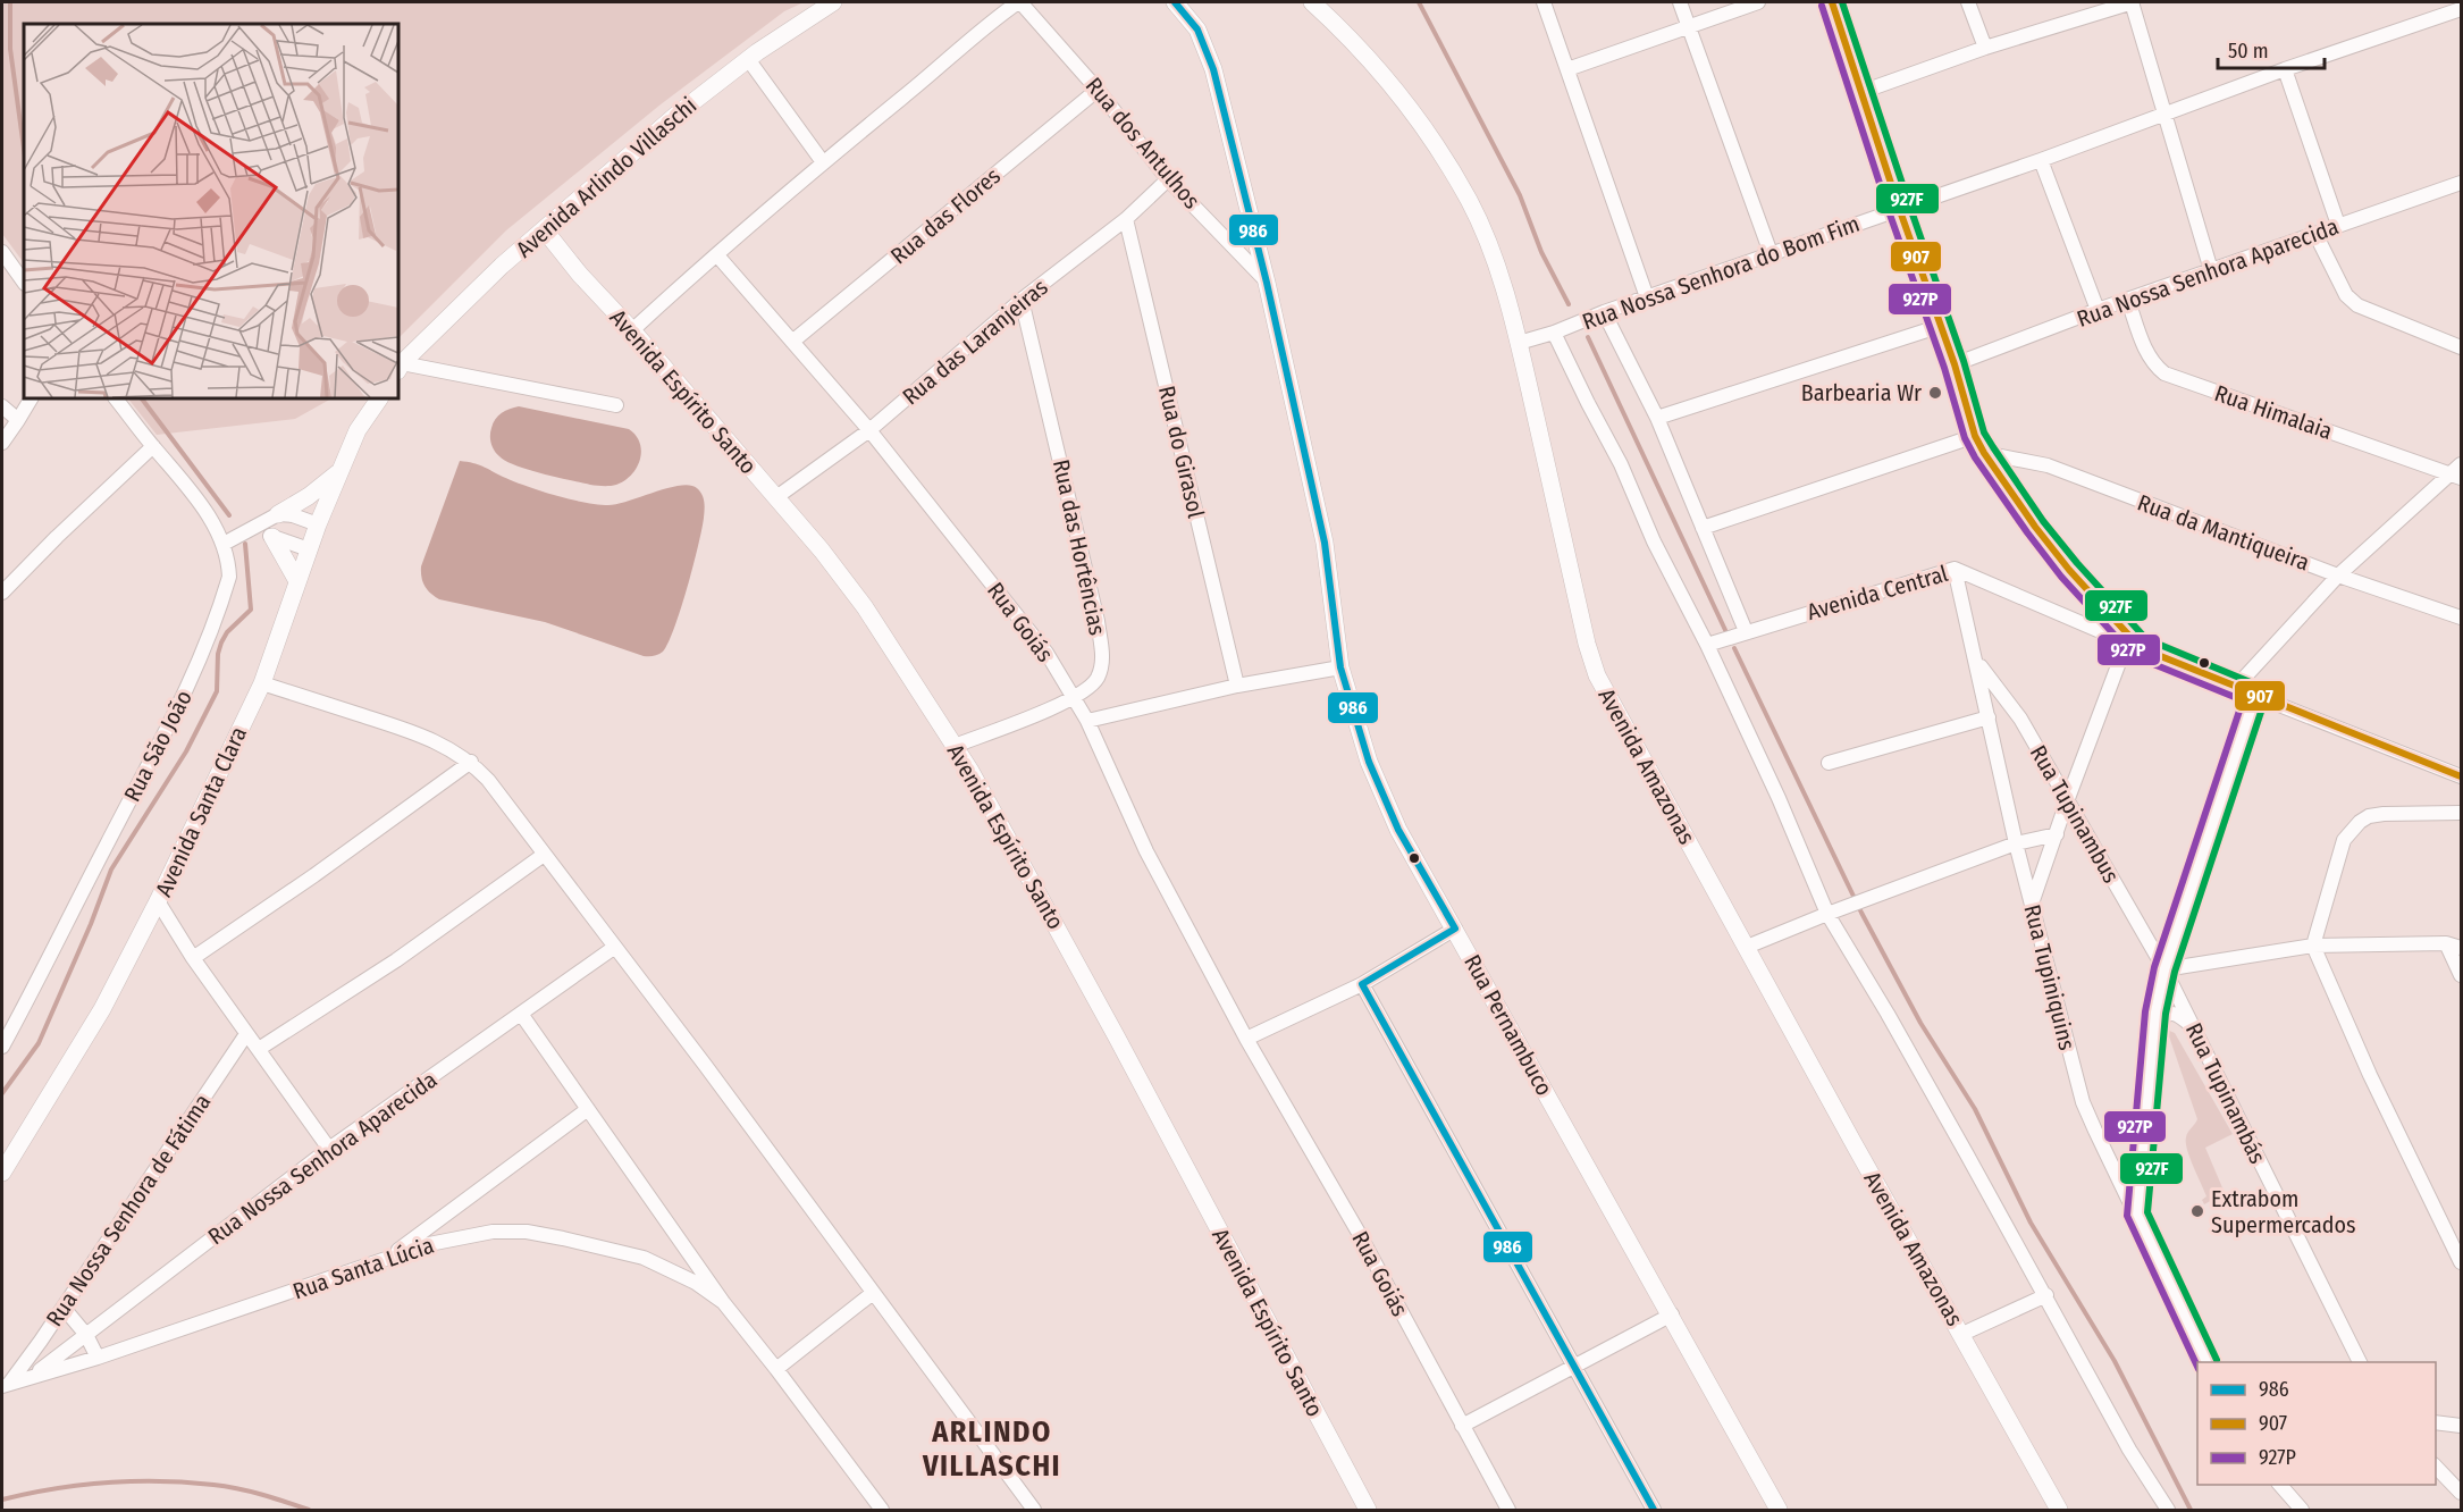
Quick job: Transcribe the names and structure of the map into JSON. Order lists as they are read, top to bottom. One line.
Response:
{"streets":{"street":["Rua dos Antulhos","Avenida Arlindo Villaschi","Rua das Flores","Rua Nossa Senhora do Bom Fim","Rua Nossa Senhora Aparecida","Rua das Laranjeiras","Avenida Espírito Santo","Rua Himalaia","Rua do Girasol","Rua da Mantiqueira","Rua das Hortências","Avenida Central","Rua Goiás","Rua São João","Avenida Amazonas","Avenida Santa Clara","Rua Tupinambus","Rua Tupiniquins","Rua Pernambuco","Rua Tupinambás","Rua Nossa Senhora de Fátima","Rua Santa Lúcia"]},"crossings":[["Rua dos Antulhos","Rua das Flores"],["Rua dos Antulhos","Rua das Laranjeiras"],["Rua dos Antulhos","Rua Pernambuco"],["Avenida Arlindo Villaschi","Avenida Espírito Santo"],["Rua das Flores","Rua Goiás"],["Rua Nossa Senhora do Bom Fim","Avenida Amazonas"],["Rua Nossa Senhora Aparecida","Rua Himalaia"],["Rua Nossa Senhora Aparecida","Rua Santa Lúcia"],["Rua das Laranjeiras","Avenida Espírito Santo"],["Rua das Laranjeiras","Rua do Girasol"],["Rua das Laranjeiras","Rua das Hortências"],["Rua das Laranjeiras","Rua Goiás"],["Avenida Espírito Santo","Rua das Hortências"],["Rua das Hortências","Rua Goiás"],["Avenida Central","Rua Tupiniquins"],["Rua Tupinambus","Rua Tupiniquins"],["Rua Tupinambus","Rua Tupinambás"],["Rua Nossa Senhora de Fátima","Rua Santa Lúcia"]],"districts":["ARLINDO VILLASCHI"],"places":["Barbearia Wr","Extrabom Supermercados"],"lines":["transit line 986","transit line 907","transit line 927F","transit line 927P"],"legend":["986","907","927P"],"scale_bar":"50 m"}
